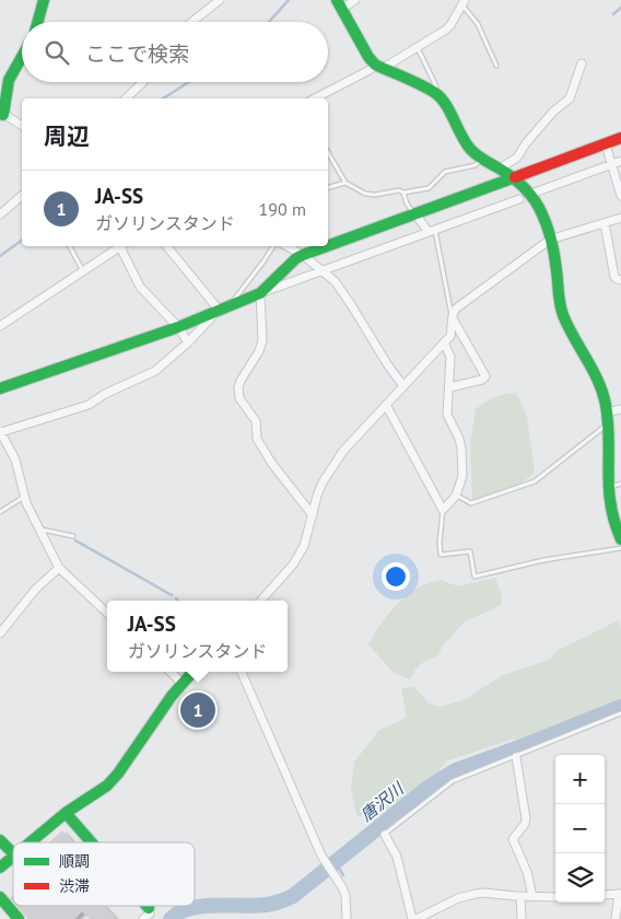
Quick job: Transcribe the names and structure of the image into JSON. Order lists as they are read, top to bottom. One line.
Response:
{"water":["唐沢川"],"legend":["順調","渋滞"],"page":{"search":"ここで検索","heading":"周辺","list":[{"mark":"1","name":"JA-SS","note":"ガソリンスタンド","value":"190 m"}],"popup":["JA-SS","ガソリンスタンド"],"pins":"1","map_buttons":["+","−"]}}
